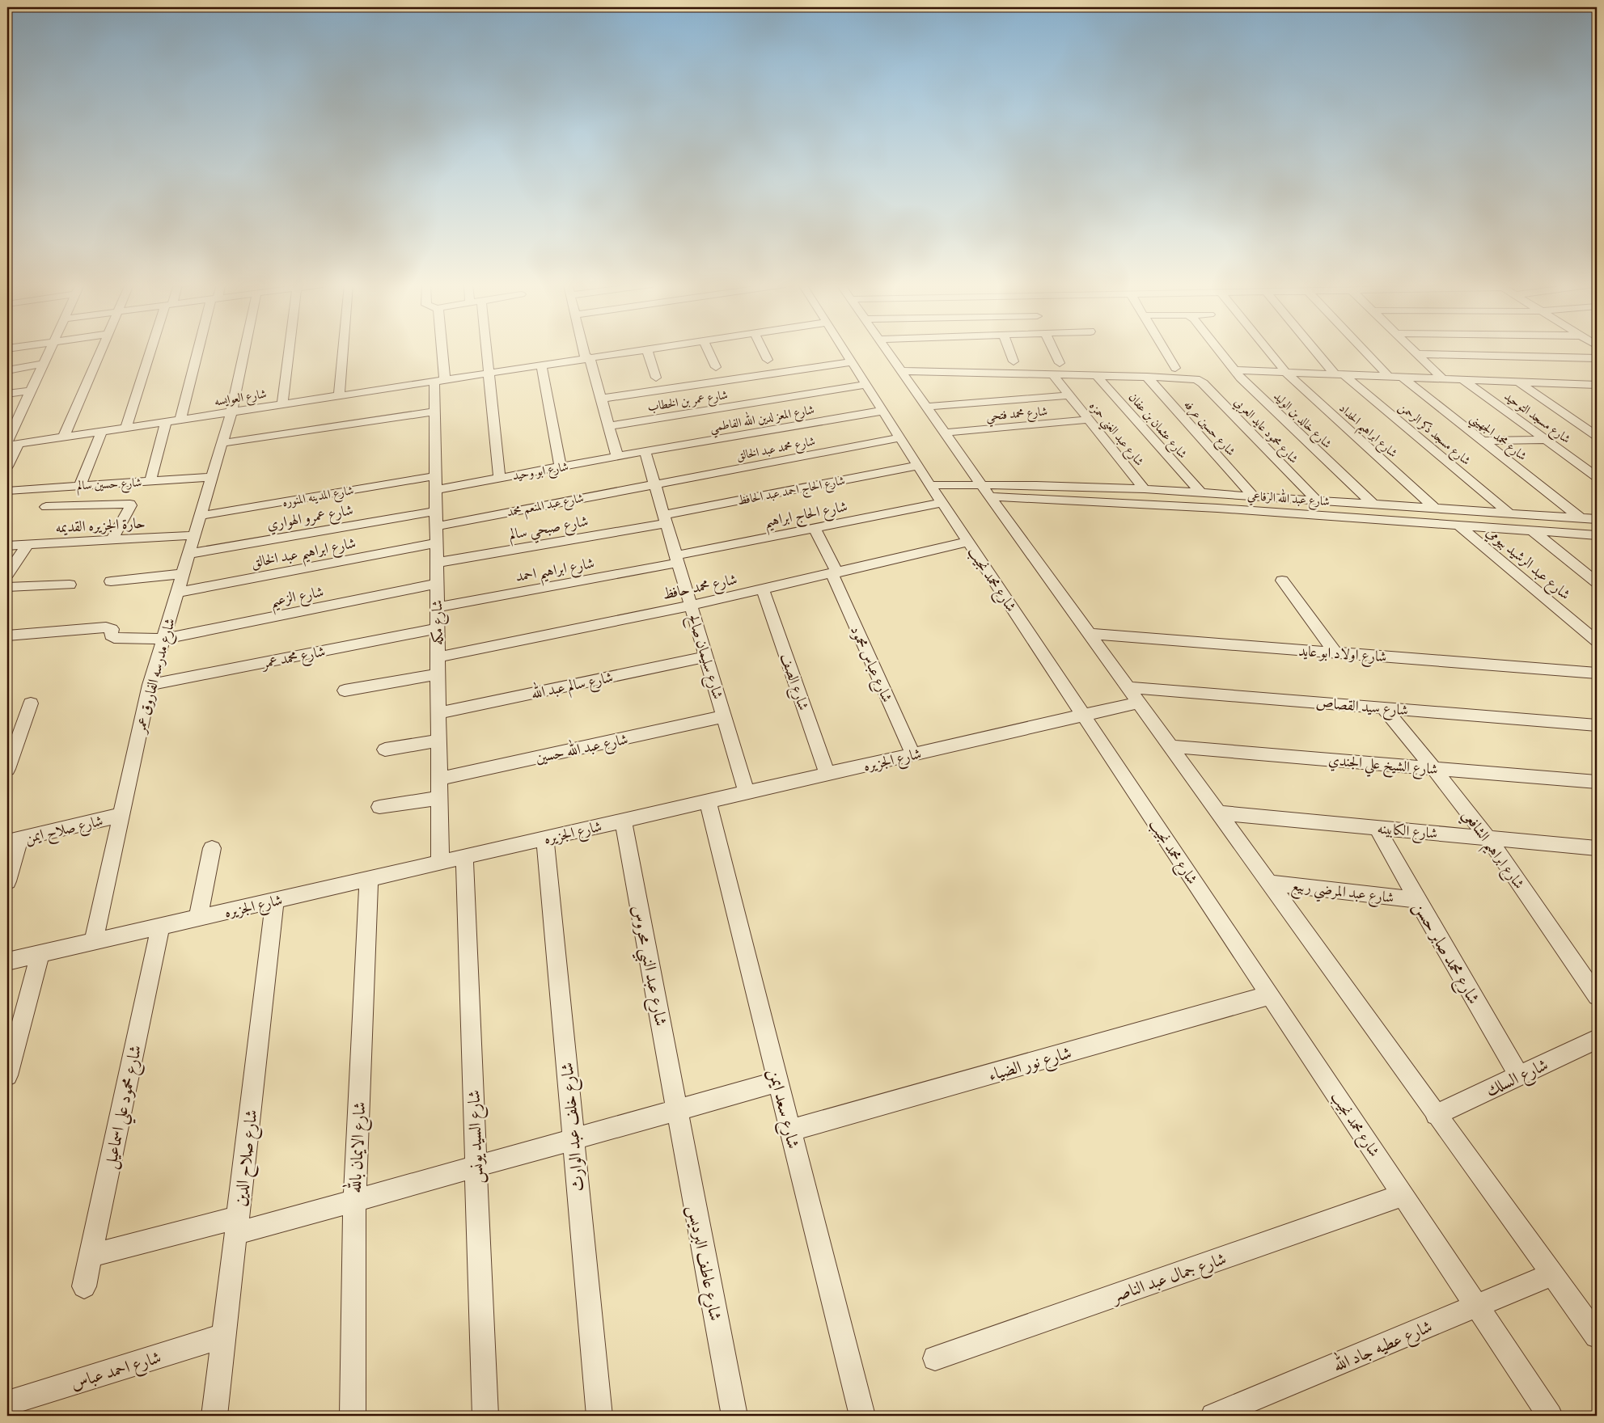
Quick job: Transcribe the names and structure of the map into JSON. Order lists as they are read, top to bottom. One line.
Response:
{"streets":{"street":["شارع العوايسه","شارع عمر بن الخطاب","شارع محمد فتحي","شارع مسجد التوحيد","شارع المعز لدين الله الفاطمي","شارع خالد بن الوليد","شارع عثمان بن عفان","شارع حسين عرفه","شارع محمود عايد العربي","شارع ابراهيم الحداد","شارع عبد الغني حمزه","شارع مسجد ذكر الرحمن","شارع محمد الجهيني","شارع محمد عبد الخالق","شارع ابو وحيد","شارع حسين سالم","شارع الحاج احمد عبد الحافظ","شارع المدينه المنوره","شارع عبد الله الرفاعي","شارع عبد المنعم محمد","شارع الحاج ابراهيم","شارع عمرو الهواري","حارة الجزيره القديمه","شارع صبحي سالم","شارع ابراهيم عبد الخالق","شارع عبد الرشيد بيومي","شارع ابراهيم احمد","شارع محمد نجيب","شارع محمد حافظ","شارع الزعيم","شارع مكه","شارع اولاد ابو عايد","شارع محمد عمر","شارع سليمان صالح","شارع عباس محمود","شارع مدرسه الفاروق عمر","شارع الصف","شارع سالم عبد الله","شارع سيد القصاص","شارع عبد الله حسين","شارع الجزيره","شارع الشيخ علي الجندي","شارع صلاح ايمن","شارع الكابينه","شارع ابراهيم الشافعي","شارع عبد المرضي ربيع","شارع محمد صابر حسن","شارع عبد النبي محروس","شارع نور الضياء","شارع السلك","شارع محمود علي اسماعيل","شارع سعد ايمن","شارع خلف عبد الوارث","شارع السيد يونس","شارع الايمان بالله","شارع صلاح الدين","شارع عاطف البرديس","شارع جمال عبد الناصر","شارع عطيه جاد الله","شارع احمد عباس"]},"crossings":[["شارع العوايسه","شارع مكه"],["شارع العوايسه","شارع مدرسه الفاروق عمر"],["شارع عمر بن الخطاب","شارع محمد نجيب"],["شارع محمد فتحي","شارع عبد الغني حمزه"],["شارع المعز لدين الله الفاطمي","شارع ابو وحيد"],["شارع المعز لدين الله الفاطمي","شارع محمد نجيب"],["شارع المعز لدين الله الفاطمي","شارع سليمان صالح"],["شارع خالد بن الوليد","شارع عبد الله الرفاعي"],["شارع عثمان بن عفان","شارع عبد الله الرفاعي"],["شارع حسين عرفه","شارع محمود عايد العربي"],["شارع حسين عرفه","شارع عبد الله الرفاعي"],["شارع محمود عايد العربي","شارع عبد الله الرفاعي"],["شارع ابراهيم الحداد","شارع عبد الله الرفاعي"],["شارع عبد الغني حمزه","شارع عبد الله الرفاعي"],["شارع مسجد ذكر الرحمن","شارع عبد الله الرفاعي"],["شارع محمد الجهيني","شارع عبد الله الرفاعي"],["شارع محمد عبد الخالق","شارع عبد المنعم محمد"],["شارع محمد عبد الخالق","شارع محمد نجيب"],["شارع محمد عبد الخالق","شارع سليمان صالح"],["شارع ابو وحيد","شارع المدينه المنوره"],["شارع ابو وحيد","شارع مكه"],["شارع ابو وحيد","شارع سليمان صالح"],["شارع حسين سالم","شارع مدرسه الفاروق عمر"],["شارع الحاج احمد عبد الحافظ","شارع صبحي سالم"],["شارع الحاج احمد عبد الحافظ","شارع محمد نجيب"],["شارع الحاج احمد عبد الحافظ","شارع سليمان صالح"],["شارع المدينه المنوره","شارع مكه"],["شارع المدينه المنوره","شارع مدرسه الفاروق عمر"],["شارع عبد الله الرفاعي","شارع عبد الرشيد بيومي"],["شارع عبد المنعم محمد","شارع مكه"],["شارع عبد المنعم محمد","شارع سليمان صالح"],["شارع الحاج ابراهيم","شارع ابراهيم احمد"],["شارع الحاج ابراهيم","شارع محمد نجيب"],["شارع الحاج ابراهيم","شارع سليمان صالح"],["شارع الحاج ابراهيم","شارع عباس محمود"],["شارع عمرو الهواري","شارع مكه"],["شارع عمرو الهواري","شارع مدرسه الفاروق عمر"],["حارة الجزيره القديمه","شارع مدرسه الفاروق عمر"],["شارع صبحي سالم","شارع مكه"],["شارع صبحي سالم","شارع سليمان صالح"],["شارع ابراهيم عبد الخالق","شارع مكه"],["شارع ابراهيم عبد الخالق","شارع مدرسه الفاروق عمر"],["شارع ابراهيم احمد","شارع مكه"],["شارع ابراهيم احمد","شارع سليمان صالح"],["شارع محمد نجيب","شارع محمد حافظ"],["شارع محمد نجيب","شارع الجزيره"],["شارع محمد نجيب","شارع نور الضياء"],["شارع محمد نجيب","شارع جمال عبد الناصر"],["شارع محمد نجيب","شارع عطيه جاد الله"],["شارع محمد حافظ","شارع مكه"],["شارع محمد حافظ","شارع سليمان صالح"],["شارع محمد حافظ","شارع عباس محمود"],["شارع محمد حافظ","شارع الصف"],["شارع الزعيم","شارع مكه"],["شارع الزعيم","شارع مدرسه الفاروق عمر"],["شارع مكه","شارع محمد عمر"],["شارع مكه","شارع سالم عبد الله"],["شارع مكه","شارع عبد الله حسين"],["شارع مكه","شارع الجزيره"],["شارع محمد عمر","شارع مدرسه الفاروق عمر"],["شارع سليمان صالح","شارع سالم عبد الله"],["شارع سليمان صالح","شارع عبد الله حسين"],["شارع سليمان صالح","شارع الجزيره"],["شارع عباس محمود","شارع الجزيره"],["شارع مدرسه الفاروق عمر","شارع الجزيره"],["شارع مدرسه الفاروق عمر","شارع صلاح ايمن"],["شارع الصف","شارع الجزيره"],["شارع سيد القصاص","شارع ابراهيم الشافعي"],["شارع الجزيره","شارع عبد النبي محروس"],["شارع الجزيره","شارع محمود علي اسماعيل"],["شارع الجزيره","شارع سعد ايمن"],["شارع الجزيره","شارع خلف عبد الوارث"],["شارع الجزيره","شارع السيد يونس"],["شارع الجزيره","شارع الايمان بالله"],["شارع الجزيره","شارع صلاح الدين"],["شارع الشيخ علي الجندي","شارع ابراهيم الشافعي"],["شارع الكابينه","شارع ابراهيم الشافعي"],["شارع الكابينه","شارع محمد صابر حسن"],["شارع عبد المرضي ربيع","شارع محمد صابر حسن"],["شارع محمد صابر حسن","شارع السلك"],["شارع عبد النبي محروس","شارع عاطف البرديس"],["شارع نور الضياء","شارع سعد ايمن"],["شارع صلاح الدين","شارع احمد عباس"]]}
